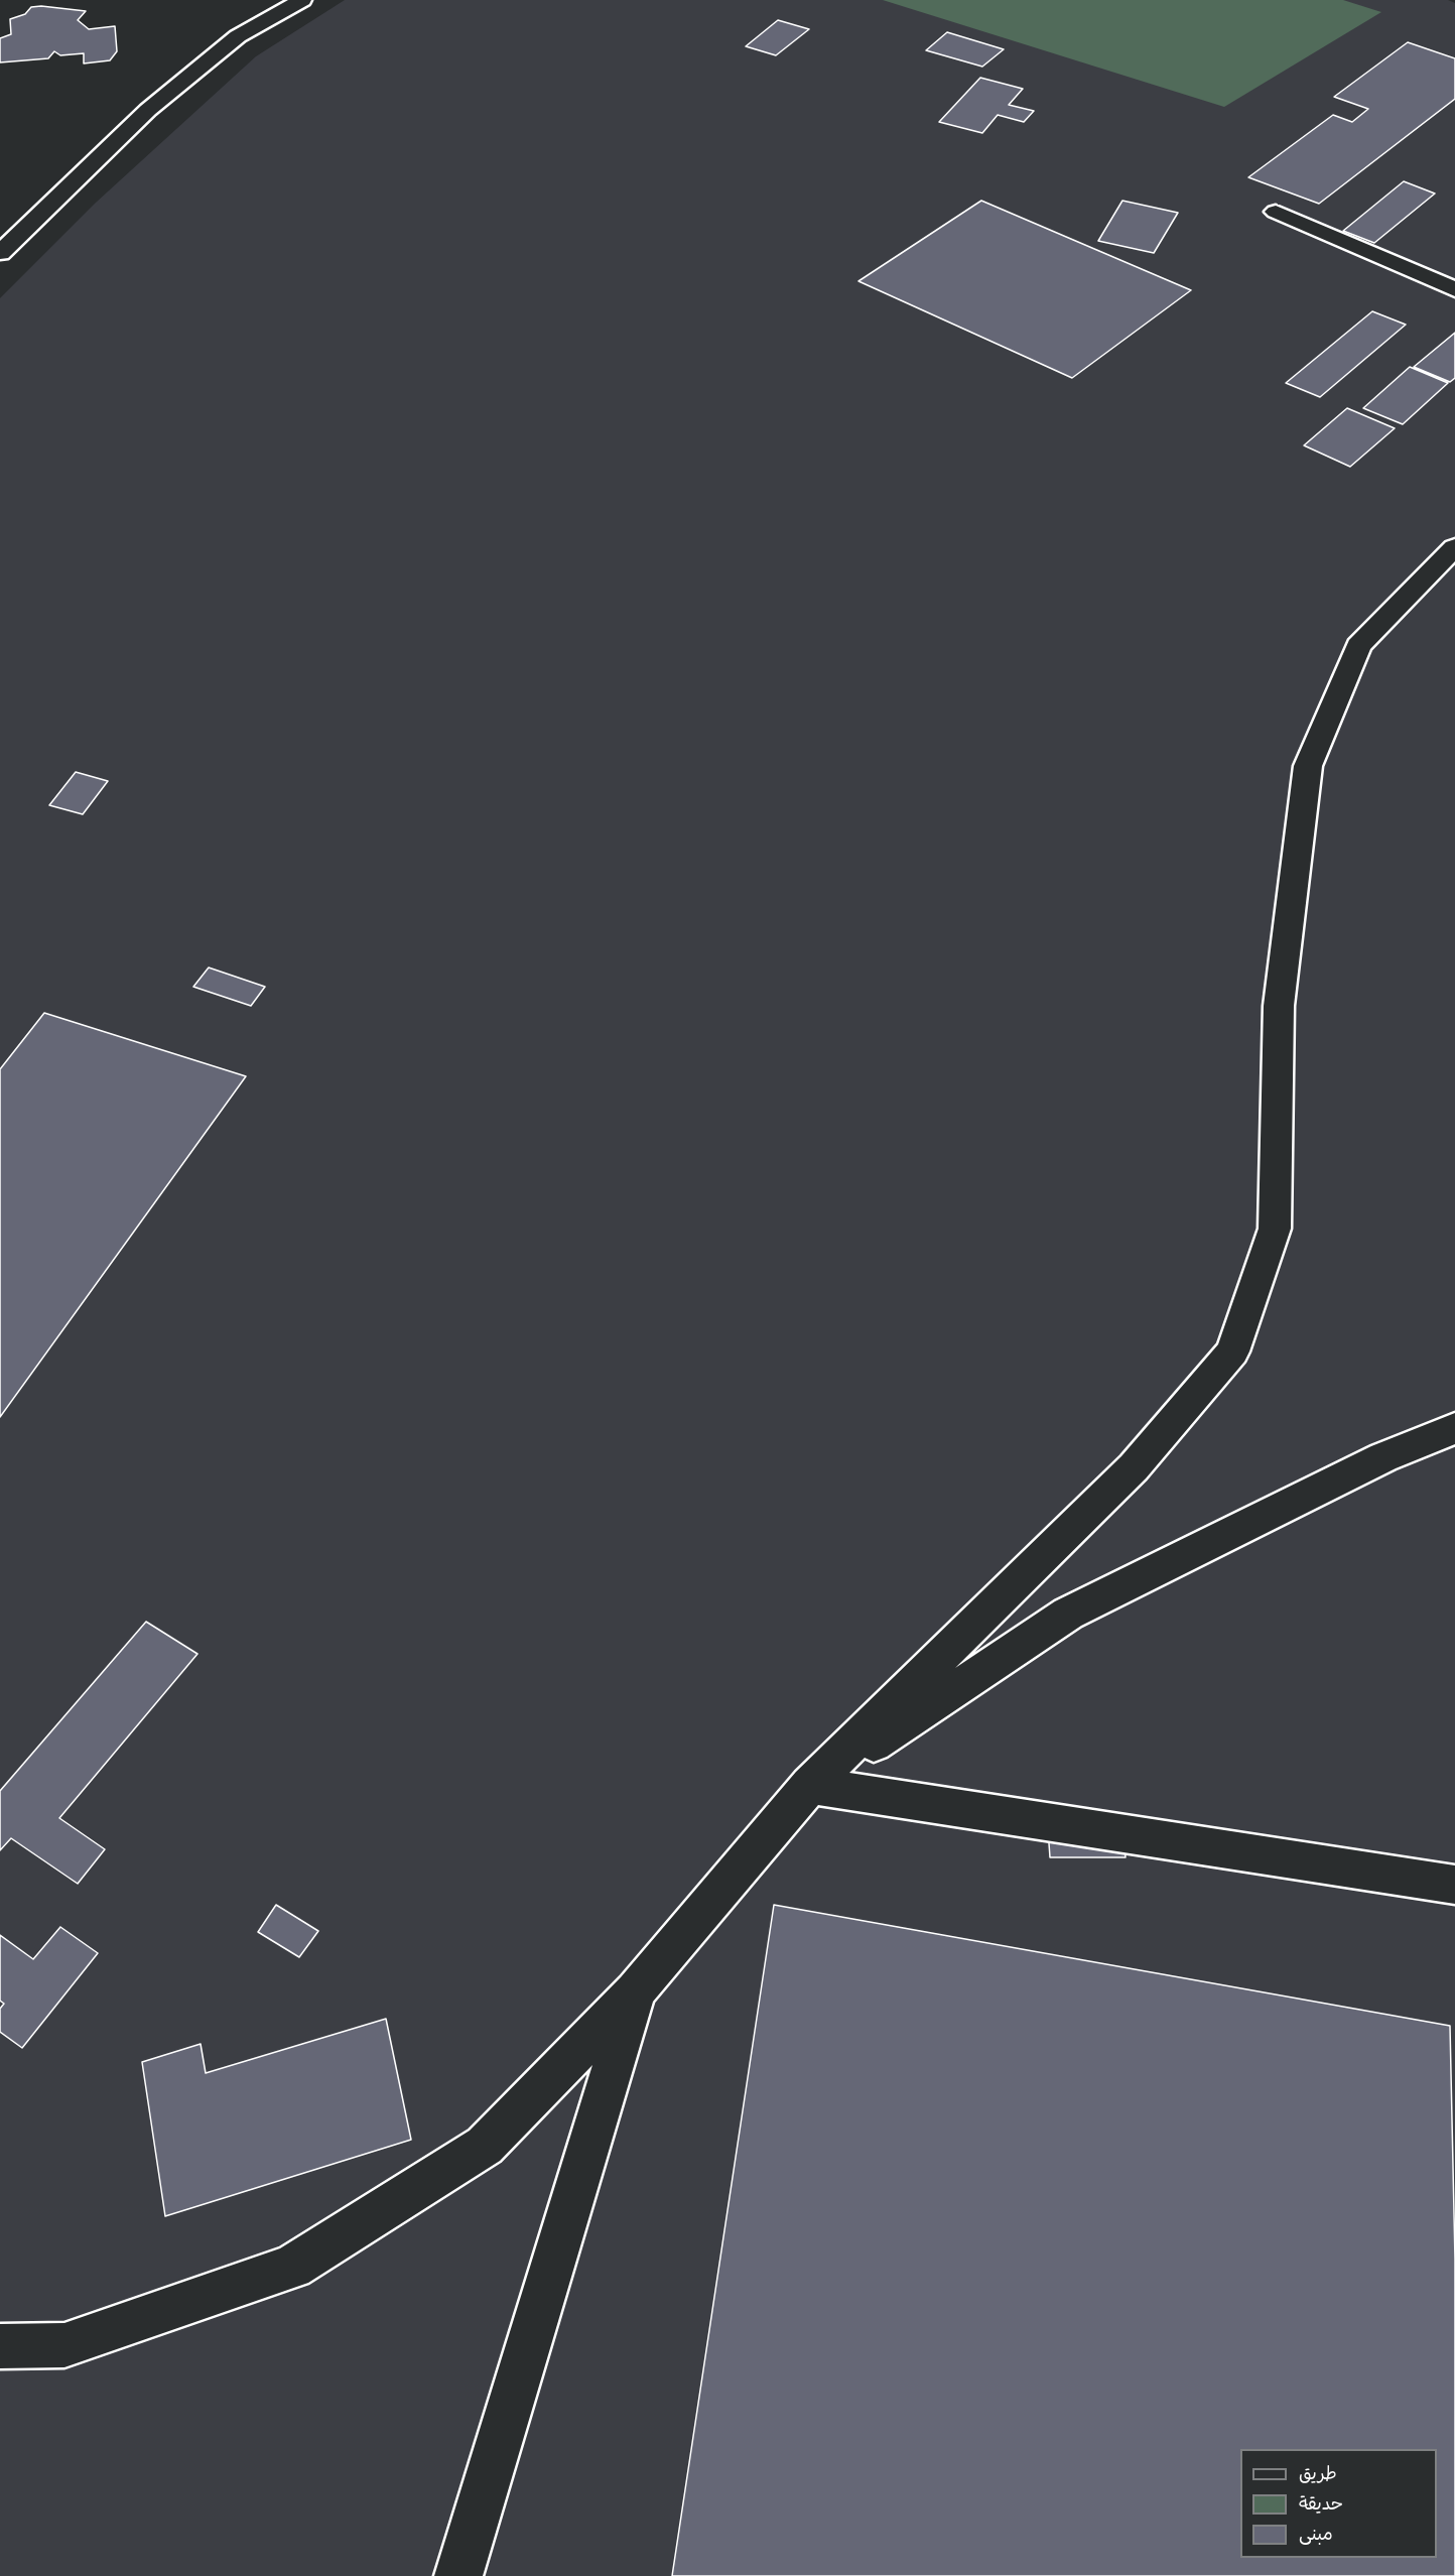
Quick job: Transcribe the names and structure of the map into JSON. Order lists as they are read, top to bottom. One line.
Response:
{"legend":["طريق","حديقة","مبنى"]}
